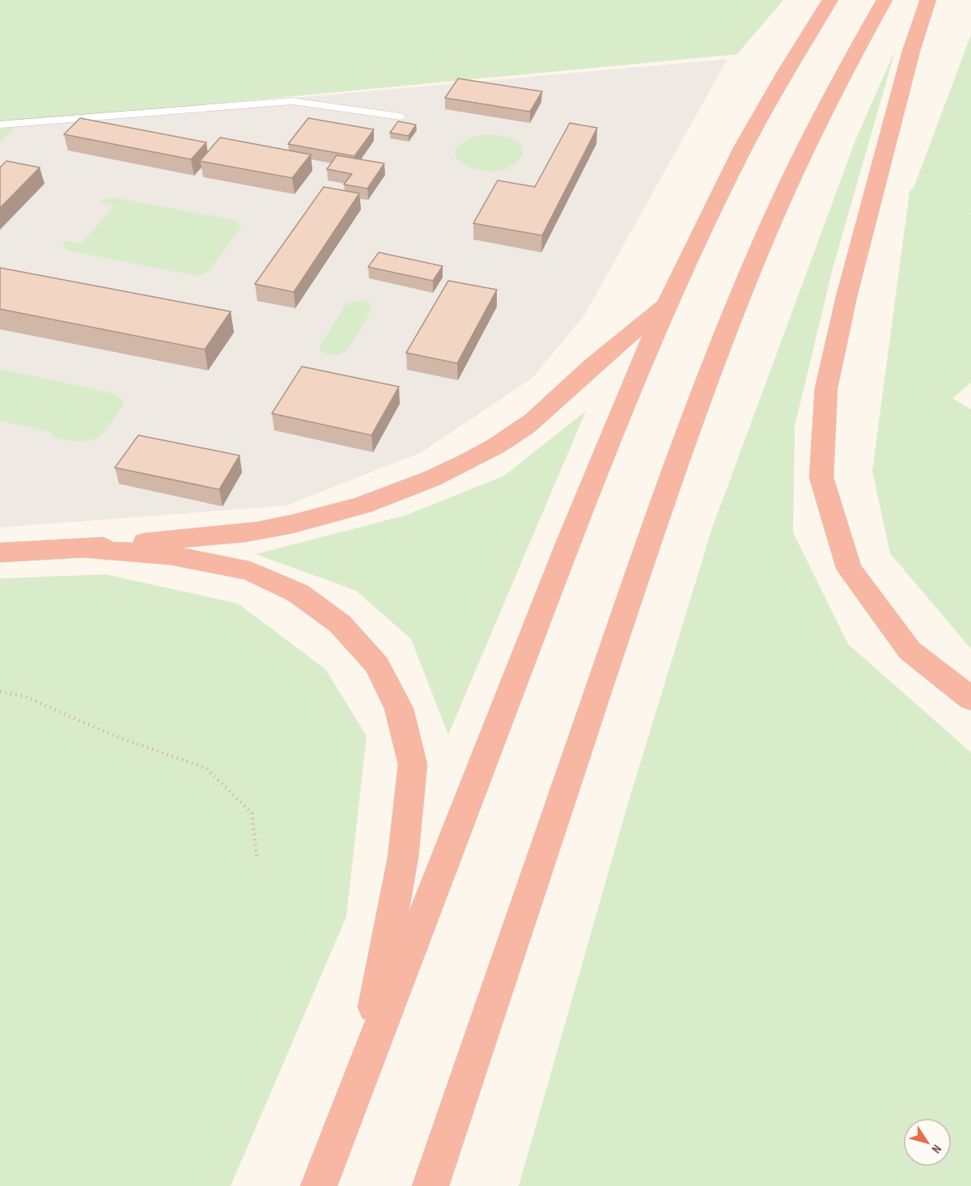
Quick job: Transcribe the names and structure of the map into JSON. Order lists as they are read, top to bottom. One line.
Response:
{"north":"bottom right"}
